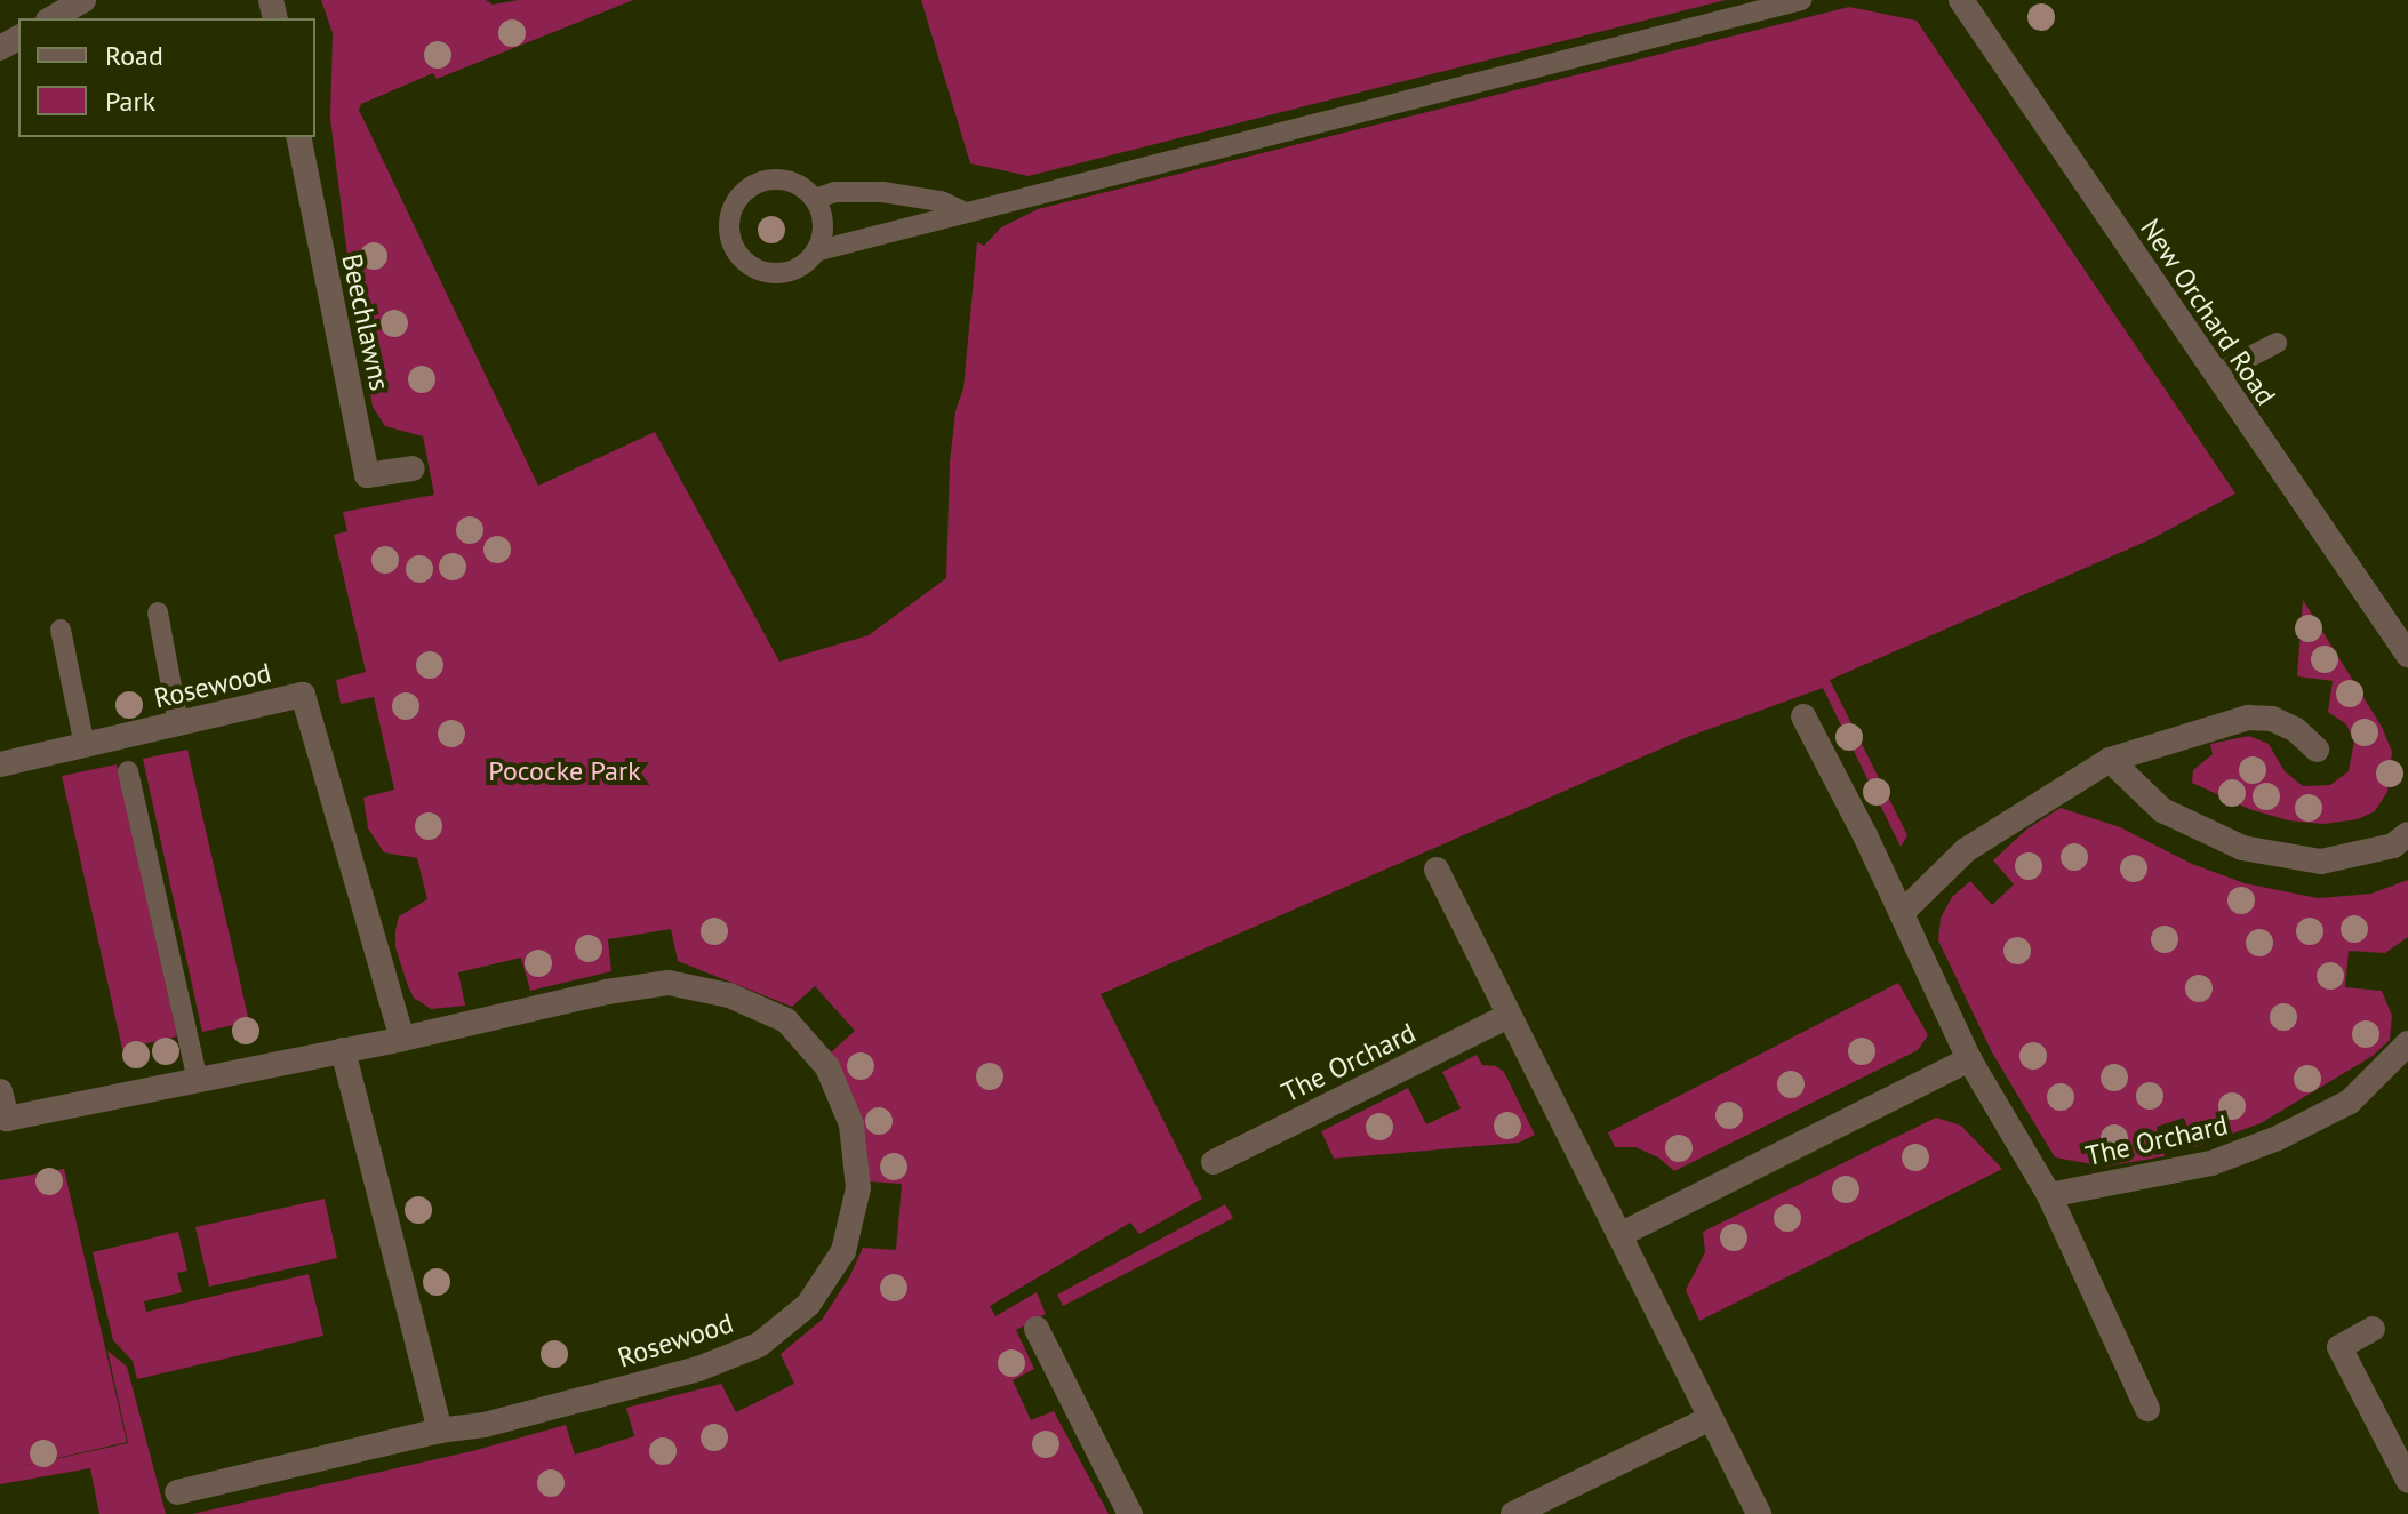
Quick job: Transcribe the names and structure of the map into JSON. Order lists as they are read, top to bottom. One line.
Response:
{"streets":{"street":["New Orchard Road","Beechlawns","Rosewood","The Orchard"]},"parks":["Pococke Park"],"legend":["Road","Park"]}
